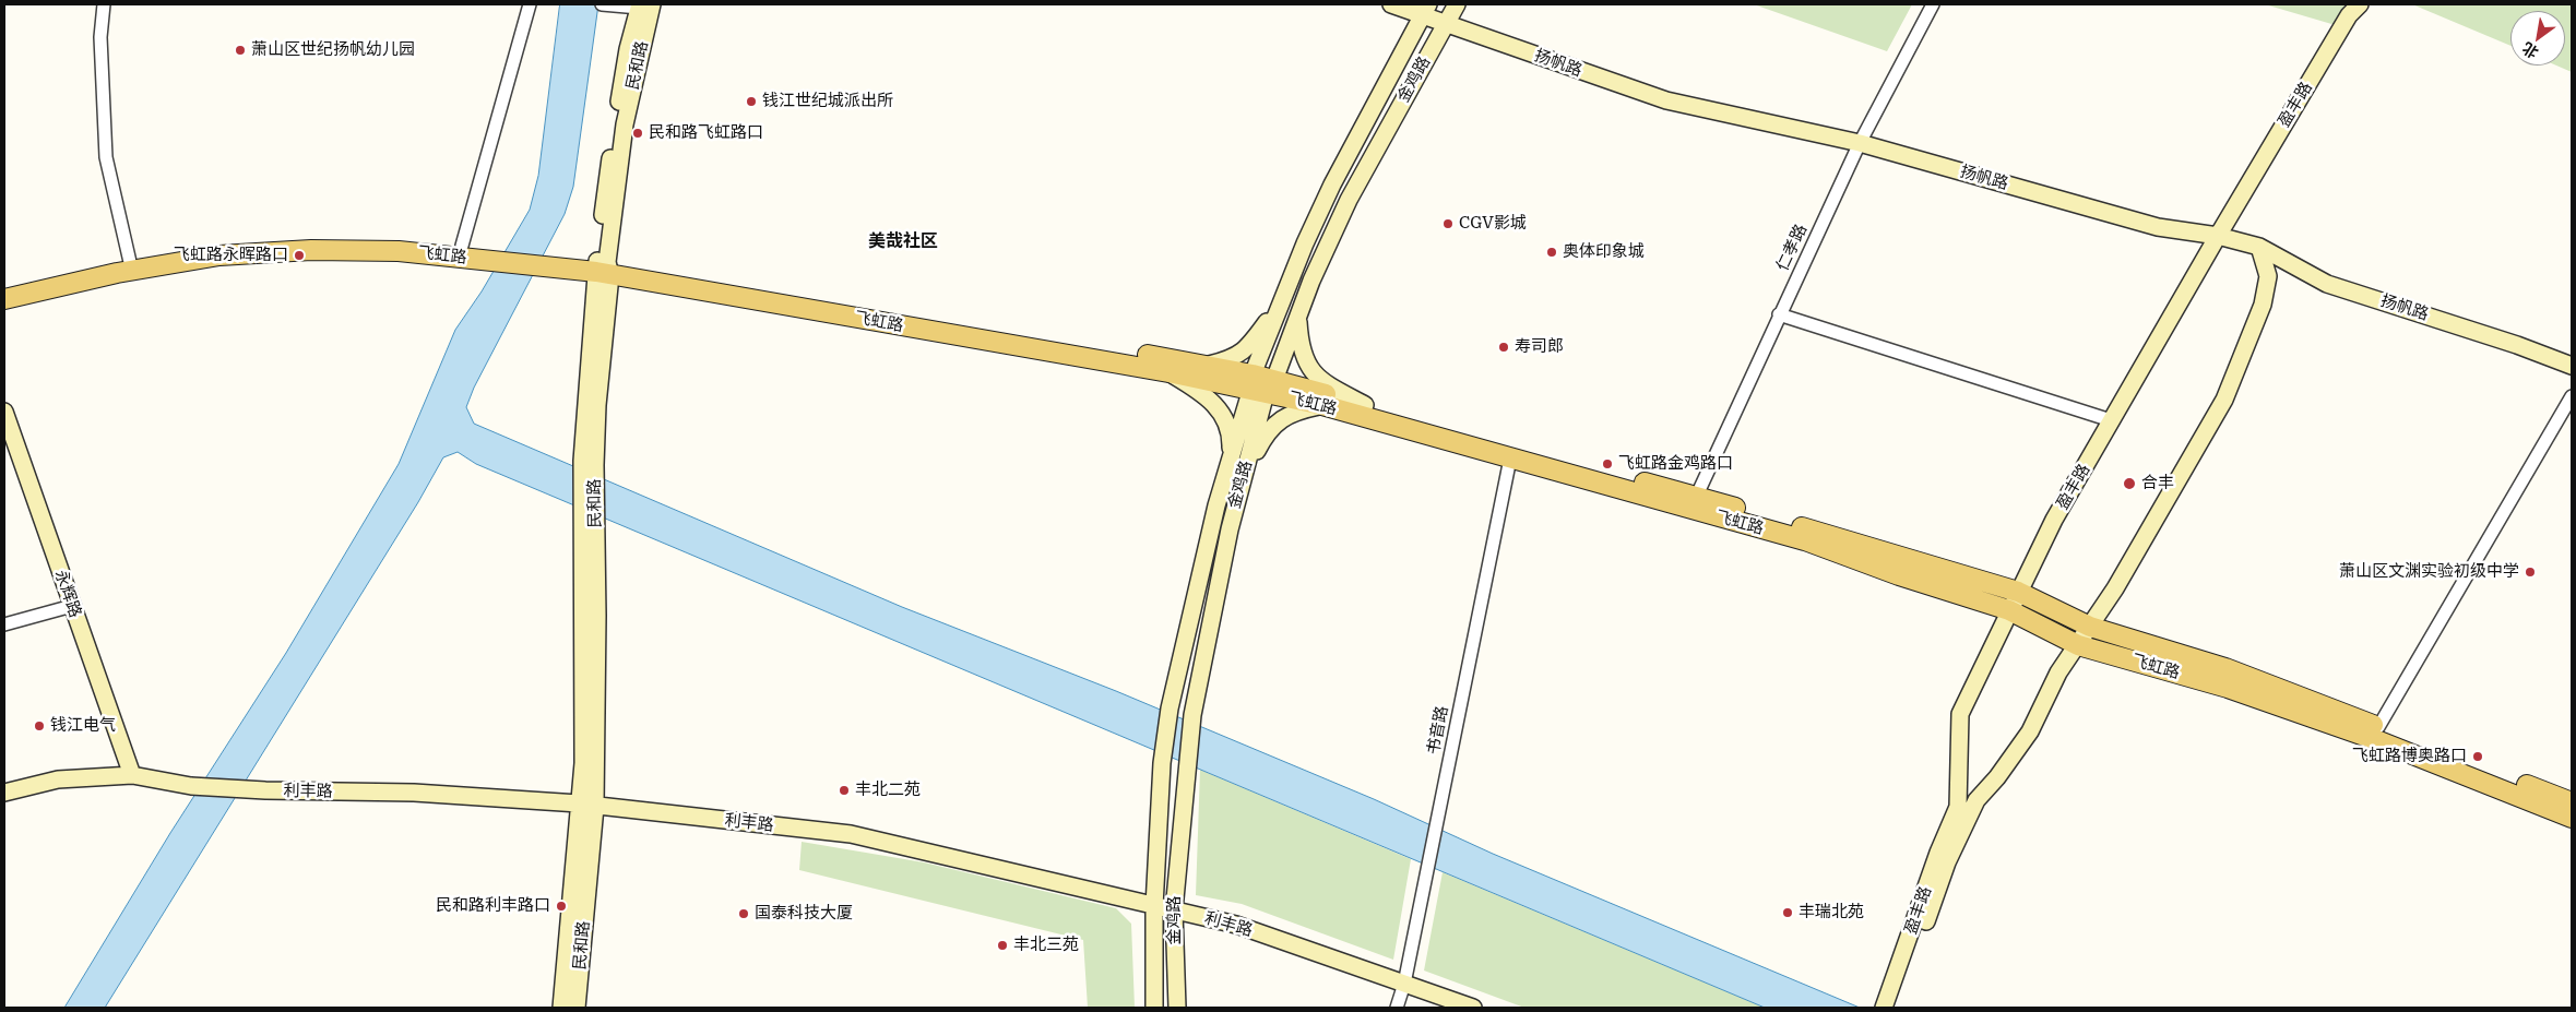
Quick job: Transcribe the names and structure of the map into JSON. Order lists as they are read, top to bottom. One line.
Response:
{"streets":{"main road":["扬帆路","民和路","金鸡路","盈丰路","飞虹路","永辉路","利丰路"],"street":["仁孝路","书音路"]},"crossings":[["扬帆路","金鸡路"],["扬帆路","盈丰路"],["扬帆路","仁孝路"],["民和路","飞虹路"],["民和路","利丰路"],["金鸡路","飞虹路"],["金鸡路","利丰路"],["盈丰路","飞虹路"],["仁孝路","飞虹路"],["飞虹路","书音路"],["永辉路","利丰路"],["书音路","利丰路"]],"districts":["美哉社区"],"places":["萧山区世纪扬帆幼儿园","钱江世纪城派出所","民和路飞虹路口","CGV影城","奥体印象城","飞虹路永晖路口","寿司郎","飞虹路金鸡路口","合丰","萧山区文渊实验初级中学","钱江电气","飞虹路博奥路口","丰北二苑","民和路利丰路口","丰瑞北苑","国泰科技大厦","丰北三苑"],"north":"bottom left"}
